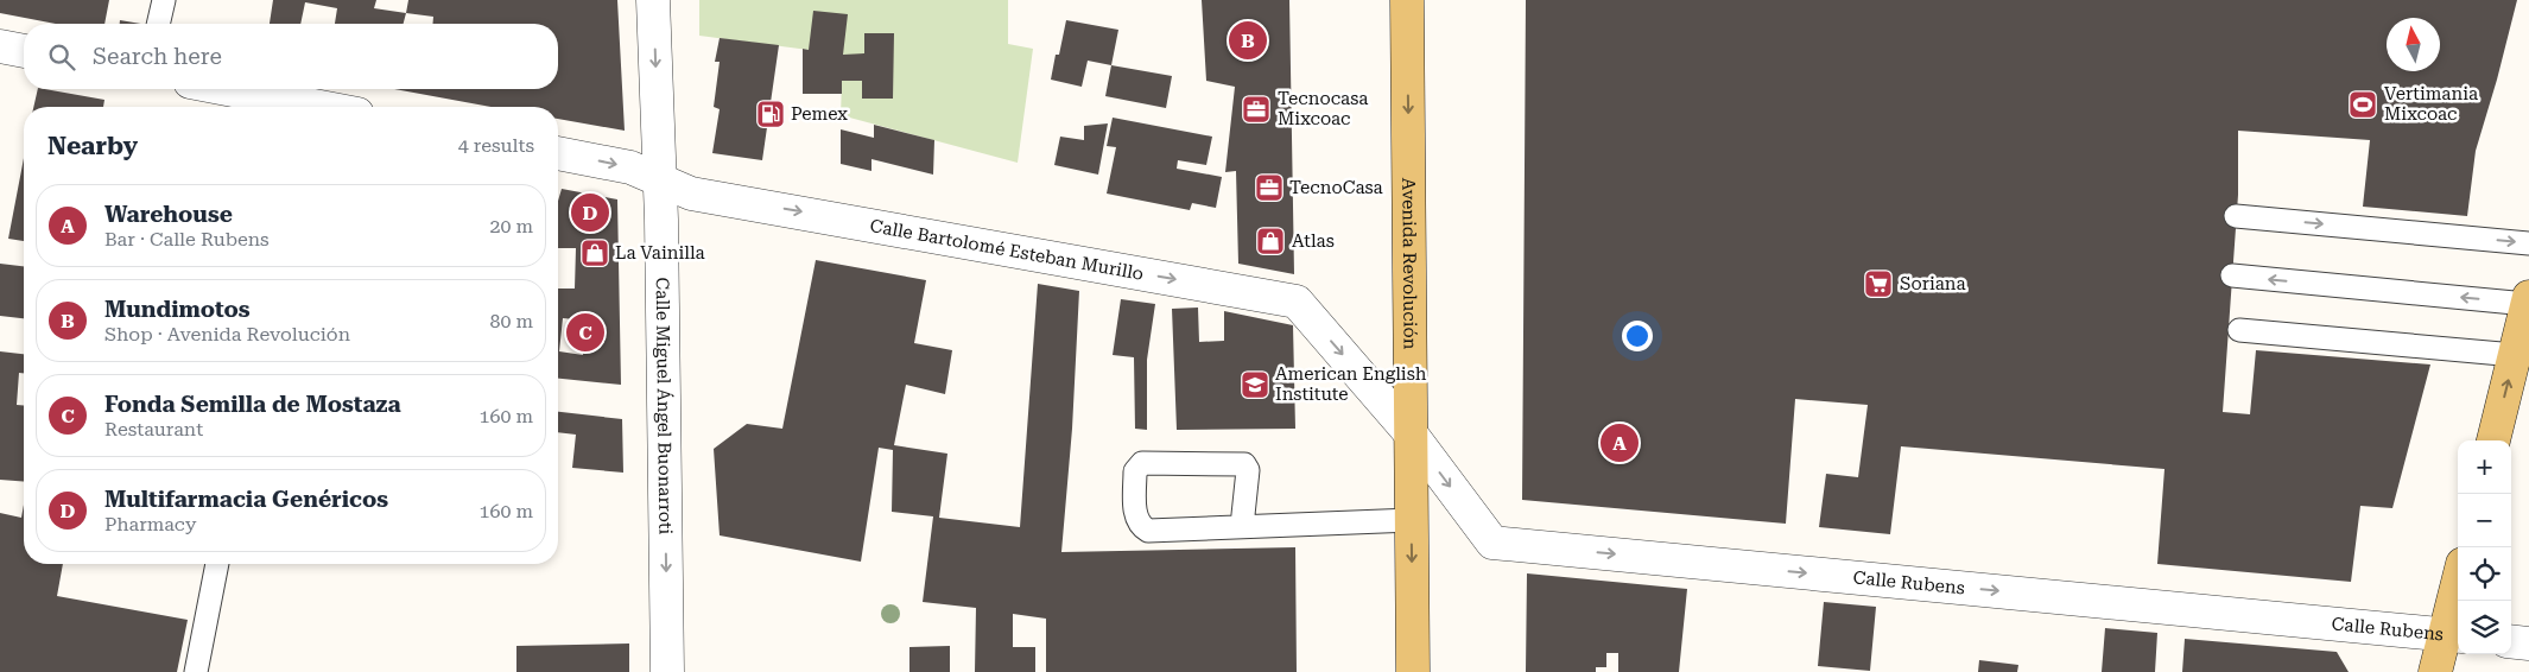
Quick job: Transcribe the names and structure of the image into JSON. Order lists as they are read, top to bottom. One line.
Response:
{"streets":{"main road":["Avenida Revolución"],"street":["Calle Bartolomé Esteban Murillo","Calle Miguel Ángel Buonarroti","Calle Rubens"]},"crossings":[["Calle Bartolomé Esteban Murillo","Avenida Revolución"],["Calle Bartolomé Esteban Murillo","Calle Miguel Ángel Buonarroti"],["Calle Bartolomé Esteban Murillo","Calle Rubens"],["Avenida Revolución","Calle Rubens"]],"one_way":["Calle Bartolomé Esteban Murillo","Avenida Revolución","Calle Miguel Ángel Buonarroti","Calle Rubens"],"places":{"sports":["Vertimania Mixcoac"],"office":["Tecnocasa Mixcoac","TecnoCasa"],"fuel station":["Pemex"],"shop":["Atlas","La Vainilla"],"supermarket":["Soriana"],"school or university":["American English Institute"]},"north":"top","page":{"pins":["B","D","C","A"],"search":"Search here","heading":["Nearby","4 results"],"list":[{"mark":"A","name":"Warehouse","note":"Bar · Calle Rubens","value":"20 m"},{"mark":"B","name":"Mundimotos","note":"Shop · Avenida Revolución","value":"80 m"},{"mark":"C","name":"Fonda Semilla de Mostaza","note":"Restaurant","value":"160 m"},{"mark":"D","name":"Multifarmacia Genéricos","note":"Pharmacy","value":"160 m"}],"map_buttons":["+","−"]}}
